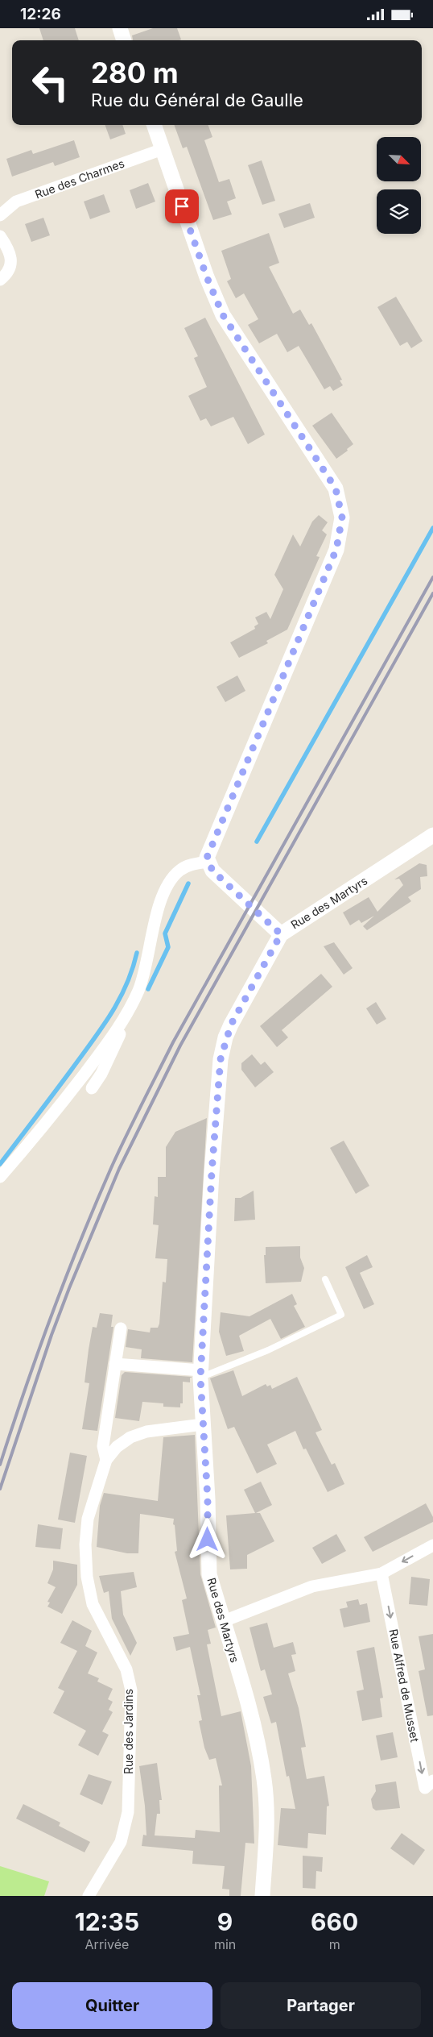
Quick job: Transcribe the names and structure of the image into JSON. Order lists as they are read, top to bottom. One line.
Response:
{"streets":{"street":["Rue des Charmes","Rue des Martyrs","Rue Alfred de Musset","Rue des Jardins"]},"crossings":[["Rue des Martyrs","Rue des Jardins"]],"one_way":["Rue Alfred de Musset"],"north":"bottom right","page":{"status":"12:26","turn":["280 m","Rue du Général de Gaulle"],"eta":["12:35","Arrivée","9","min","660","m"],"buttons":["Quitter","Partager"]}}
